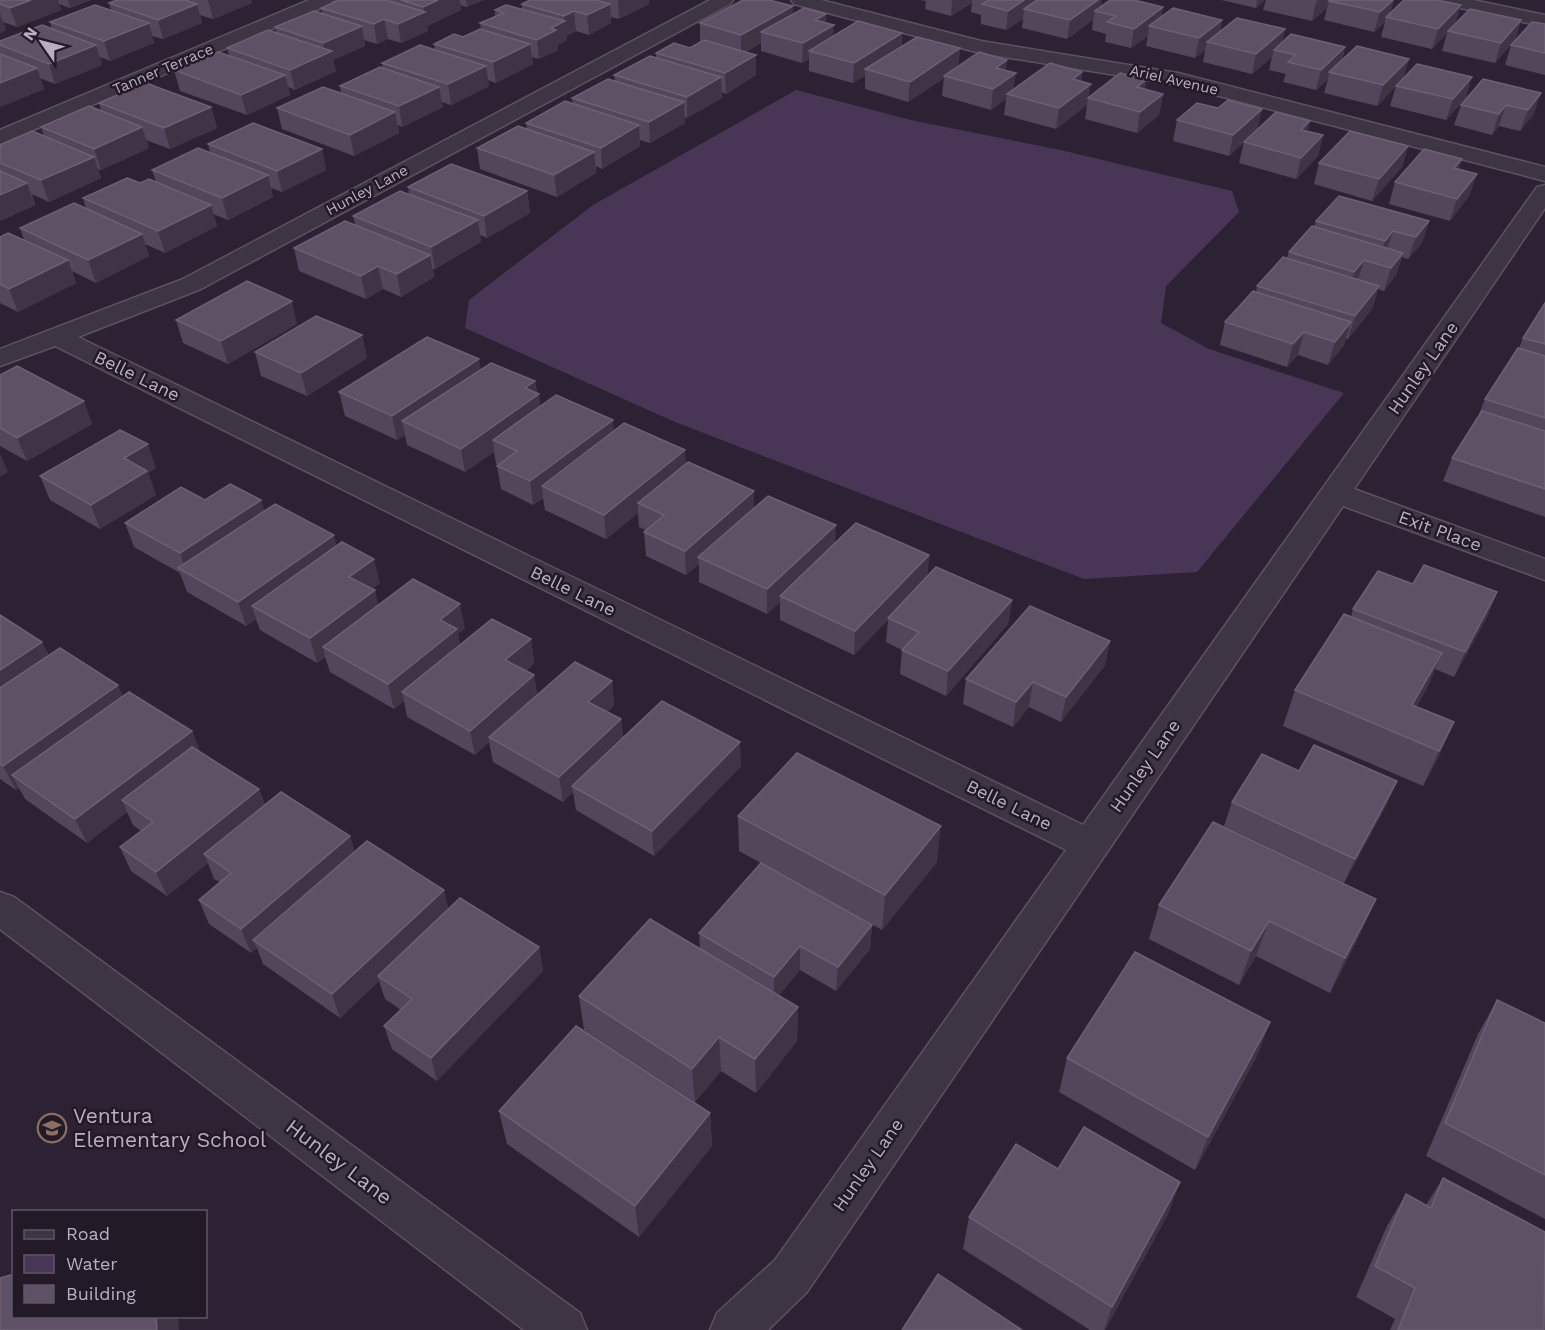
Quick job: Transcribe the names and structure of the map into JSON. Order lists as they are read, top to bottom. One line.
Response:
{"streets":{"street":["Tanner Terrace","Ariel Avenue","Hunley Lane","Belle Lane","Exit Place"]},"crossings":[["Hunley Lane","Belle Lane"],["Hunley Lane","Exit Place"]],"places":{"school or university":["Ventura Elementary School"]},"legend":["Road","Water","Building"],"north":"top left"}
